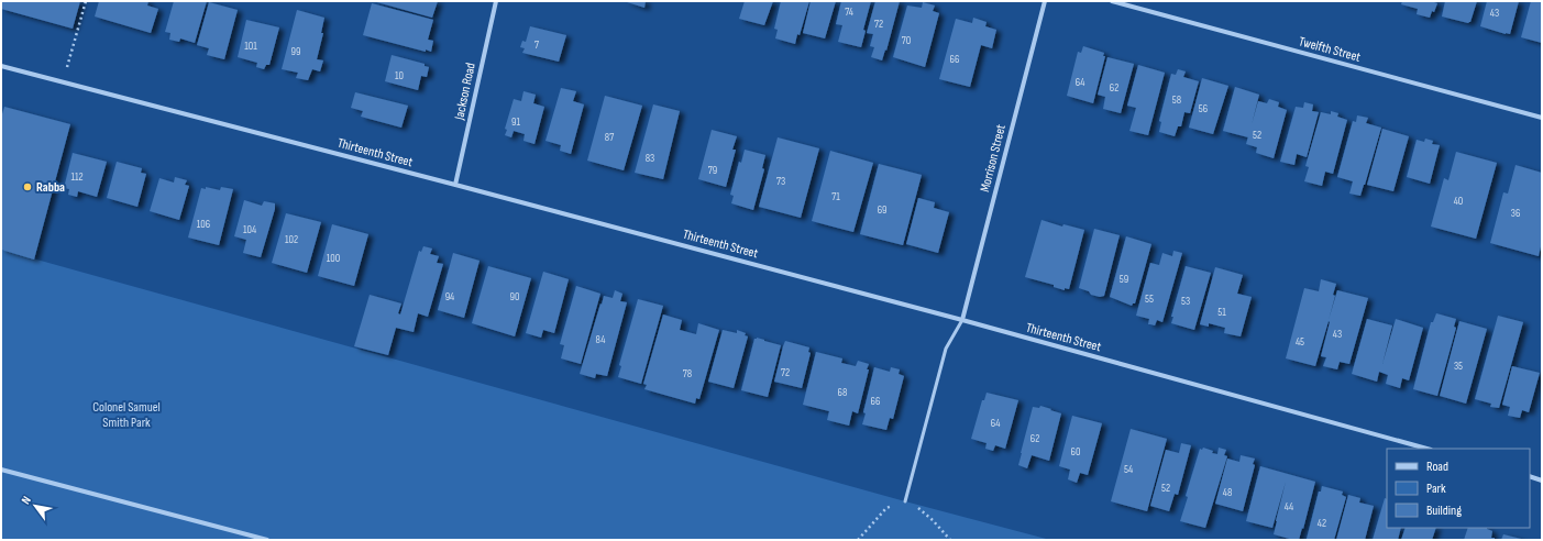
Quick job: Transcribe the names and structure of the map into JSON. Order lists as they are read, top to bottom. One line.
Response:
{"streets":{"street":["Twelfth Street","Jackson Road","Thirteenth Street","Morrison Street"]},"crossings":[["Jackson Road","Thirteenth Street"],["Thirteenth Street","Morrison Street"]],"parks":["Colonel Samuel Smith Park"],"places":["Rabba"],"house_numbers":["74","43","72","70","7","101","99","66","10","64","62","58","56","91","52","87","83","79","112","73","71","40","69","36","106","104","102","100","59","94","90","55","53","51","43","84","45","35","72","78","68","66","64","62","60","54","52","48","44","42"],"legend":["Road","Park","Building"],"north":"top left"}
